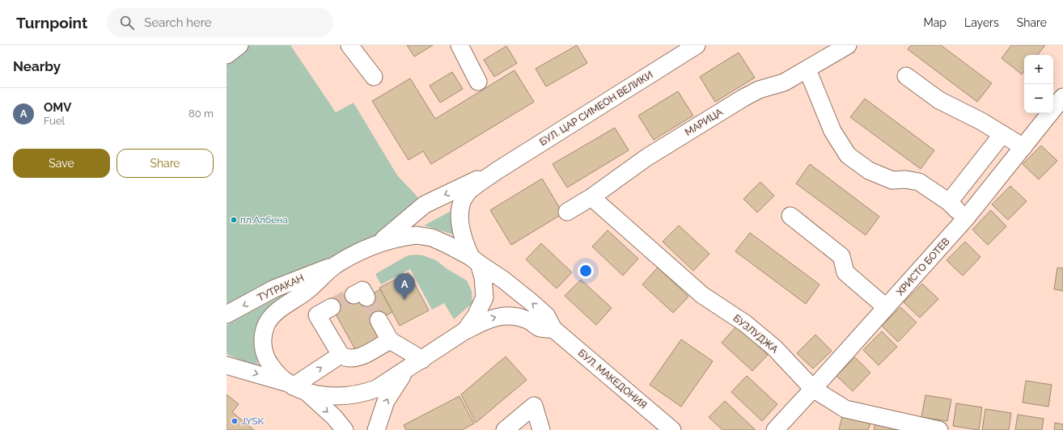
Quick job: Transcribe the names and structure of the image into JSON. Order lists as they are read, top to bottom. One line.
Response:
{"streets":{"street":["БУЛ. ЦАР СИМЕОН ВЕЛИКИ","МАРИЦА","ХРИСТО БОТЕВ","ТУТРАКАН","БУЗЛУДЖА","БУЛ. МАКЕДОНИЯ"]},"crossings":[["БУЛ. ЦАР СИМЕОН ВЕЛИКИ","БУЛ. МАКЕДОНИЯ"],["МАРИЦА","БУЗЛУДЖА"],["ХРИСТО БОТЕВ","БУЗЛУДЖА"]],"places":["пл.Албена","JYSK"],"page":{"header":"Turnpoint","search":"Search here","nav":["Map","Layers","Share"],"heading":"Nearby","map_buttons":["+","−"],"list":[{"mark":"A","name":"OMV","note":"Fuel","value":"80 m"}],"buttons":["Save","Share"],"pins":"A"}}
